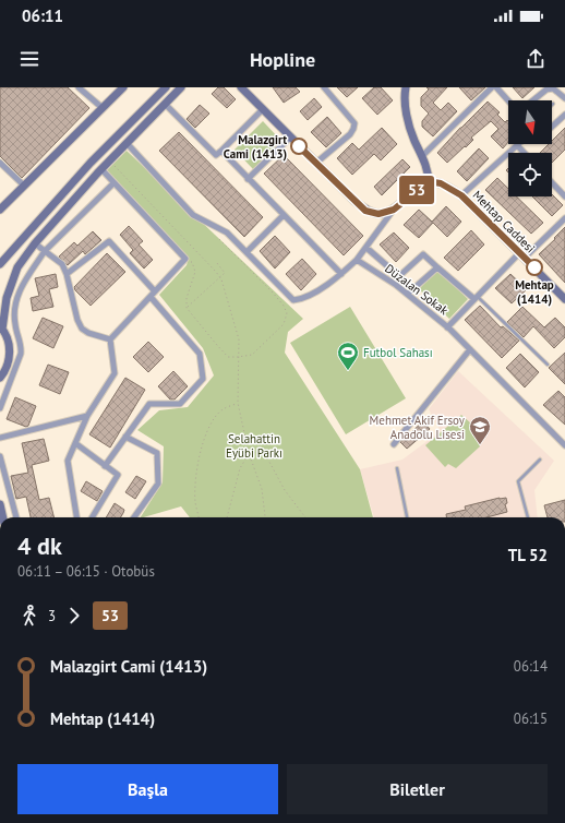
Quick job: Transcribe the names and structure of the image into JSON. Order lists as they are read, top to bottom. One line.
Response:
{"streets":{"street":["Mehtap Caddesi","Düzalan Sokak"]},"parks":["Selahattin Eyübi Parkı"],"places":{"other":["Malazgirt Cami (1413)","Mehtap (1414)"],"sports":["Futbol Sahası"],"school or university":["Mehmet Akif Ersoy Anadolu Lisesi"]},"lines":["bus line 53"],"north":"bottom","page":{"status":"06:11","header":"Hopline","on_map":"53","heading":["4 dk","06:11 – 06:15 · Otobüs","TL 52"],"legs":["3","53"],"list":[{"name":"Malazgirt Cami (1413)","value":"06:14"},{"name":"Mehtap (1414)","value":"06:15"}],"buttons":["Başla","Biletler"]}}
